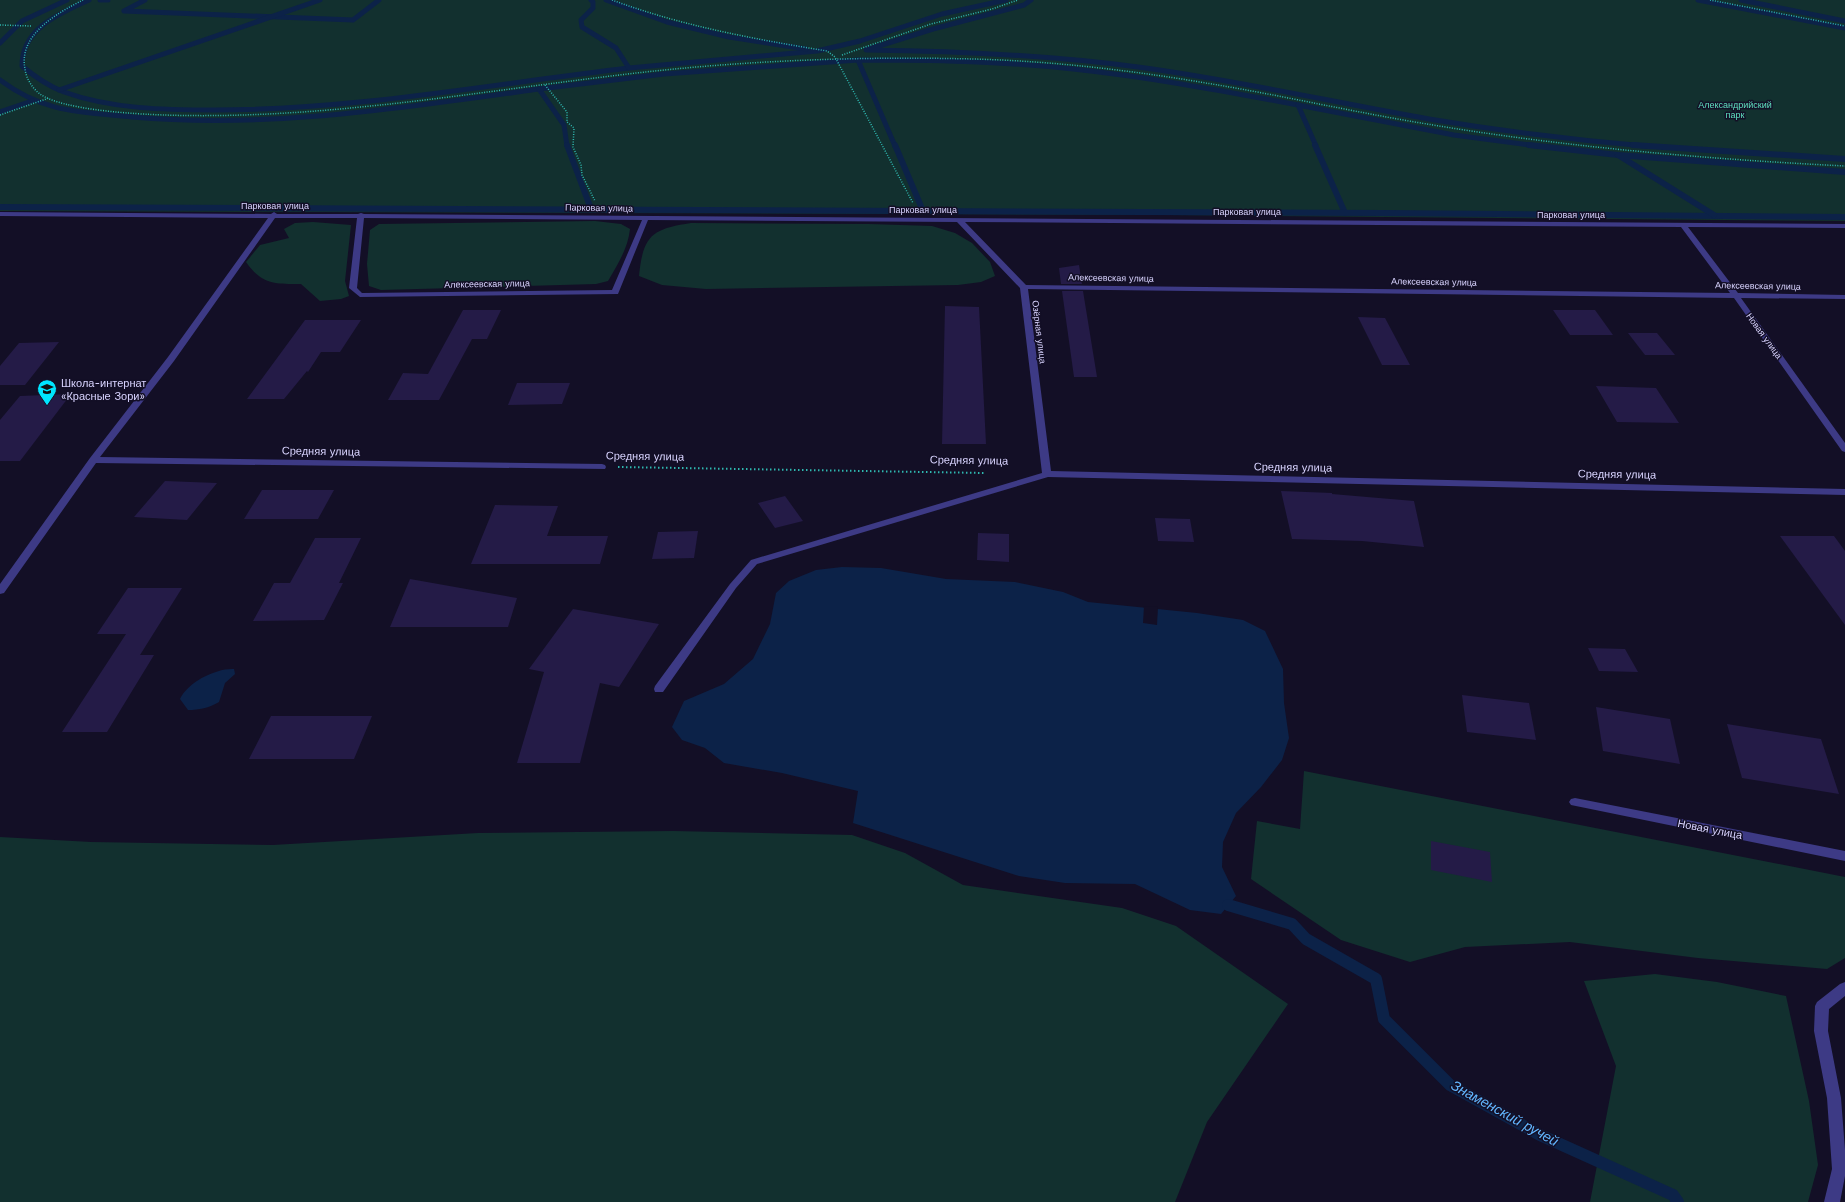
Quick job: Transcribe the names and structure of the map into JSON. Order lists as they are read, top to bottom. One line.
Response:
{"streets":{"street":["Парковая улица","Алексеевская улица","Озёрная улица","Новая улица","Средняя улица"]},"crossings":[["Парковая улица","Алексеевская улица"],["Парковая улица","Озёрная улица"],["Парковая улица","Новая улица"],["Алексеевская улица","Озёрная улица"],["Алексеевская улица","Новая улица"],["Озёрная улица","Средняя улица"]],"water":["Знаменский ручей"],"parks":["Александрийский парк"],"places":{"school or university":["Школа-интернат «Красные Зори»"]}}
